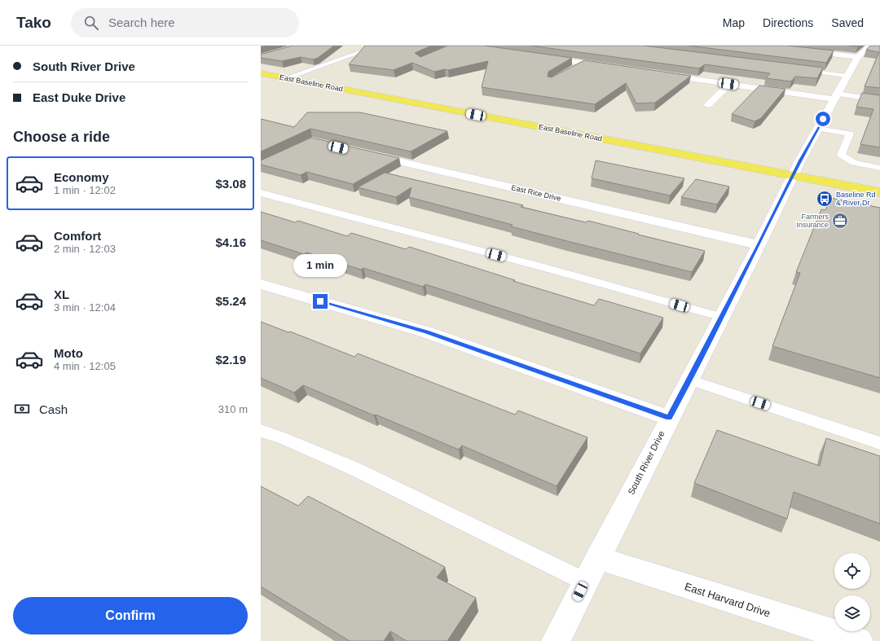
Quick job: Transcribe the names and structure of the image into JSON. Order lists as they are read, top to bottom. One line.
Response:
{"streets":{"main road":["East Baseline Road"],"street":["East Rice Drive","South River Drive","East Harvard Drive"]},"crossings":[["East Baseline Road","South River Drive"],["East Rice Drive","South River Drive"],["South River Drive","East Harvard Drive"]],"places":{"bus stop":["Baseline Rd & River Dr"],"office":["Farmers Insurance"]},"page":{"header":"Tako","search":"Search here","nav":["Map","Directions","Saved"],"banner":["South River Drive","East Duke Drive"],"heading":"Choose a ride","list":[{"name":"Economy","note":"1 min · 12:02","value":"$3.08"},{"name":"Comfort","note":"2 min · 12:03","value":"$4.16"},{"name":"XL","note":"3 min · 12:04","value":"$5.24"},{"name":"Moto","note":"4 min · 12:05","value":"$2.19"}],"bubble":"1 min","pay":["Cash","310 m"],"buttons":"Confirm"}}
